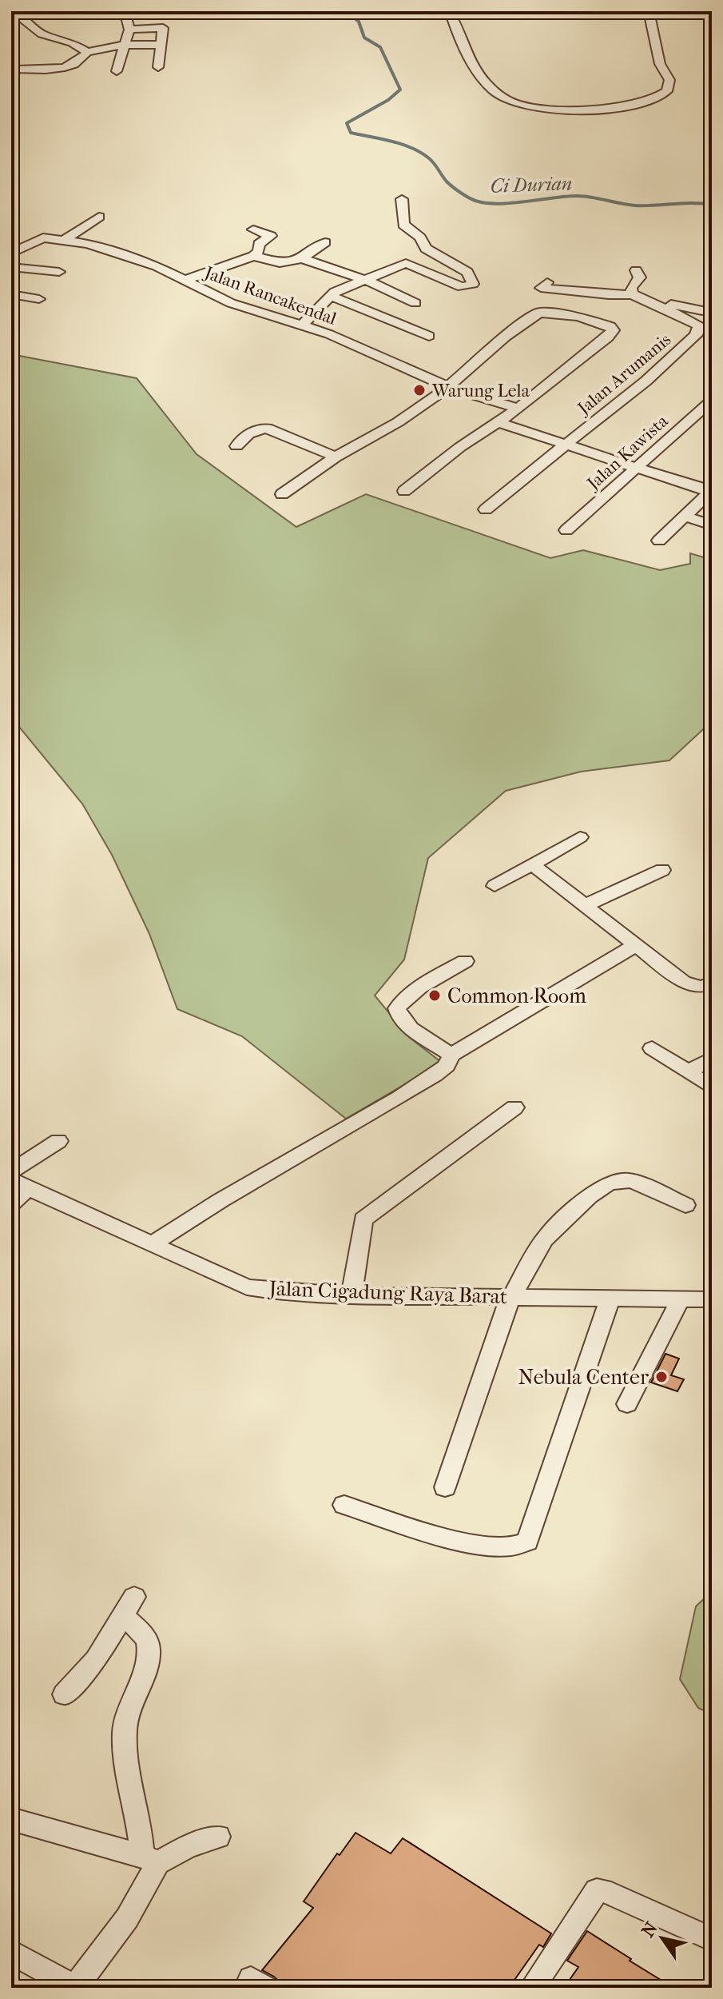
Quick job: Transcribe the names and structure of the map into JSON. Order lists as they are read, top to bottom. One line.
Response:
{"streets":{"street":["Jalan Rancakendal","Jalan Arumanis","Jalan Kawista","Jalan Cigadung Raya Barat"]},"water":["Ci Durian"],"places":["Warung Lela","Common Room","Nebula Center"],"north":"top left"}
